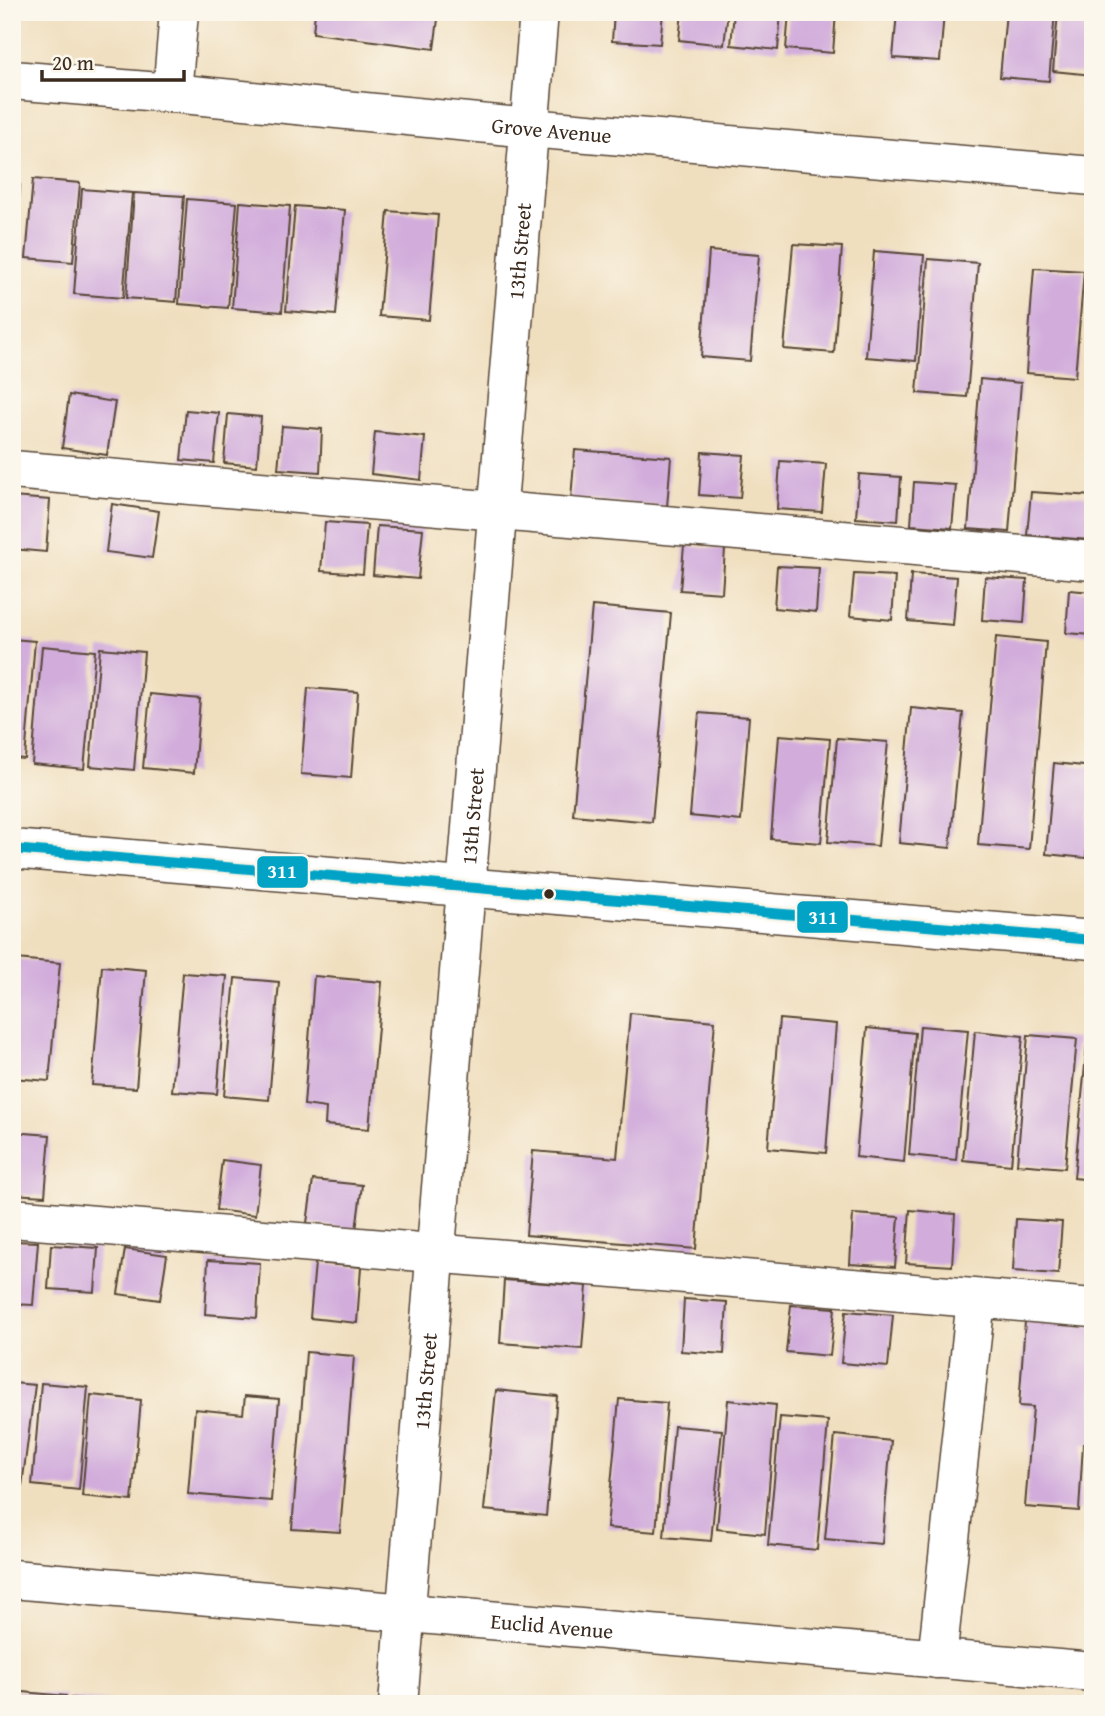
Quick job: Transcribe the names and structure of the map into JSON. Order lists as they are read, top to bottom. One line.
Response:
{"streets":{"street":["Grove Avenue","13th Street","Euclid Avenue"]},"crossings":[["Grove Avenue","13th Street"],["13th Street","Euclid Avenue"]],"lines":["transit line 311"],"scale_bar":"20 m"}
